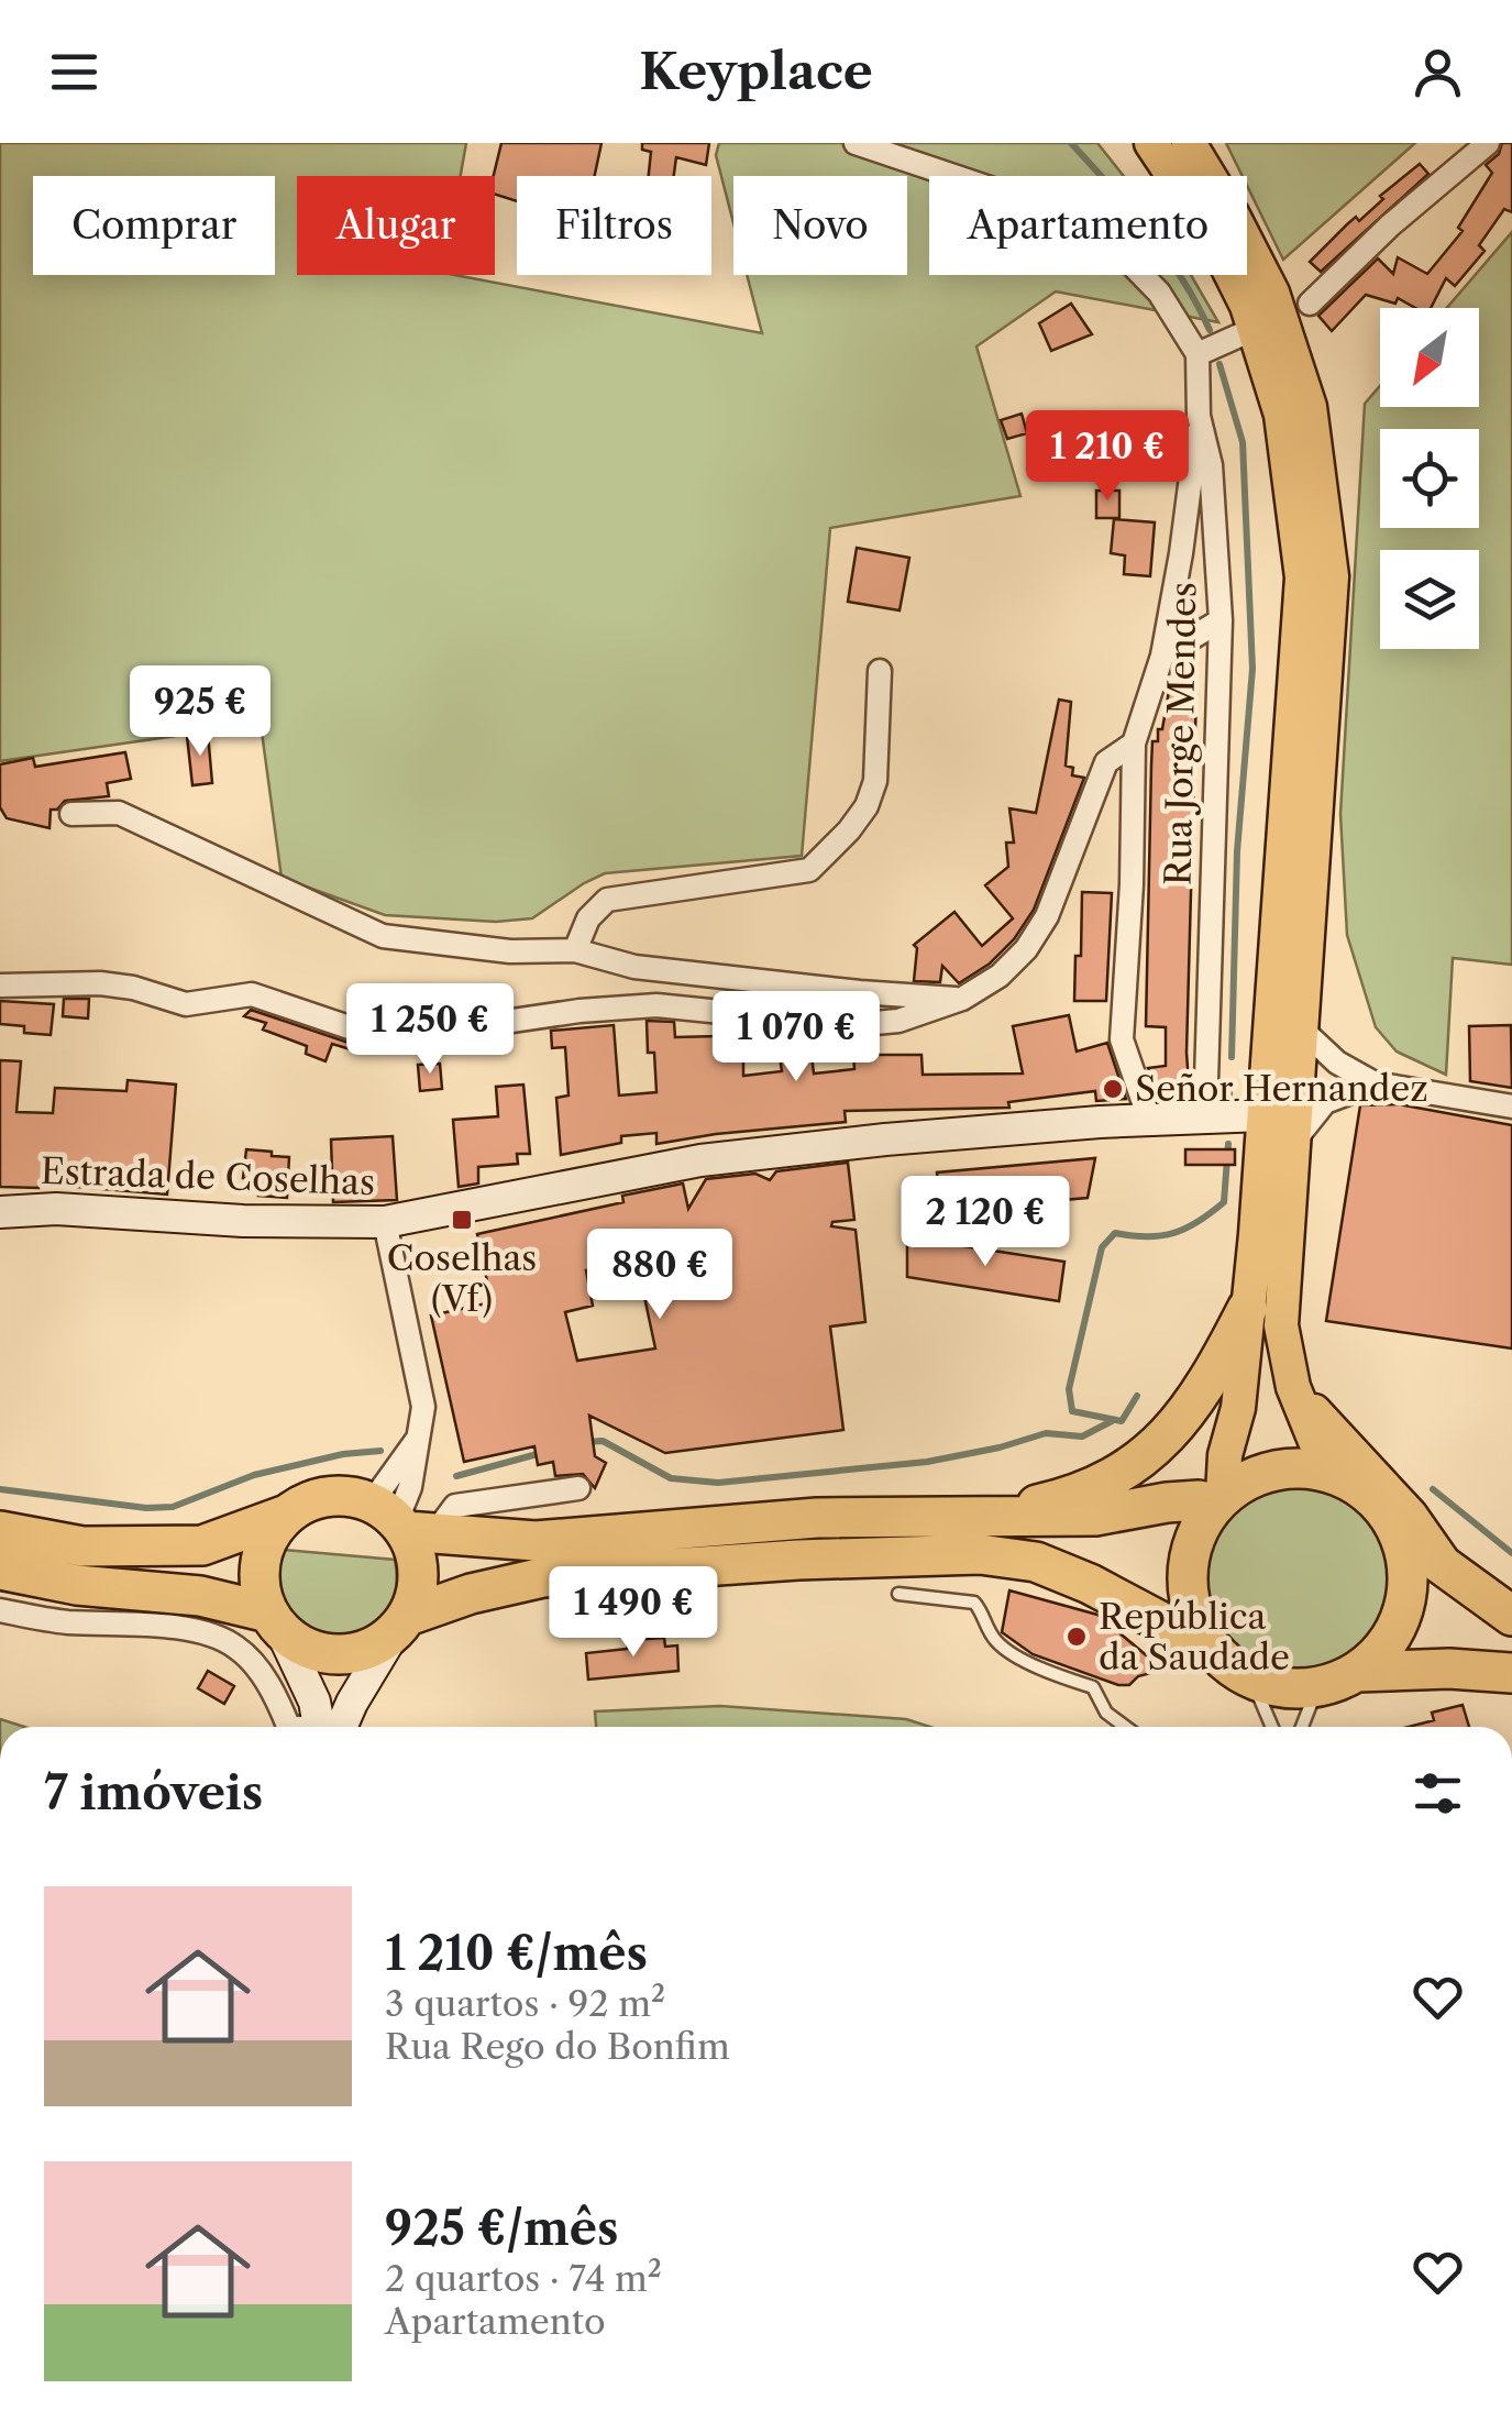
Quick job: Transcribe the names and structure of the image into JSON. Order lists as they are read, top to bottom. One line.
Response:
{"streets":{"street":["Rua Jorge Mendes","Estrada de Coselhas"]},"crossings":[["Rua Jorge Mendes","Estrada de Coselhas"]],"places":{"other":["Señor Hernandez","República da Saudade"],"transit":["Coselhas (Vf)"]},"north":"bottom left","page":{"header":"Keyplace","chip":["Comprar","Alugar","Filtros","Novo","Apartamento"],"price":["1 210 €","925 €","1 250 €","1 070 €","2 120 €","880 €","1 490 €"],"heading":"7 imóveis","list":[{"name":"1 210 €/mês","note":"3 quartos · 92 m² · Rua Rego do Bonfim"},{"name":"925 €/mês","note":"2 quartos · 74 m² · Apartamento"}]}}
